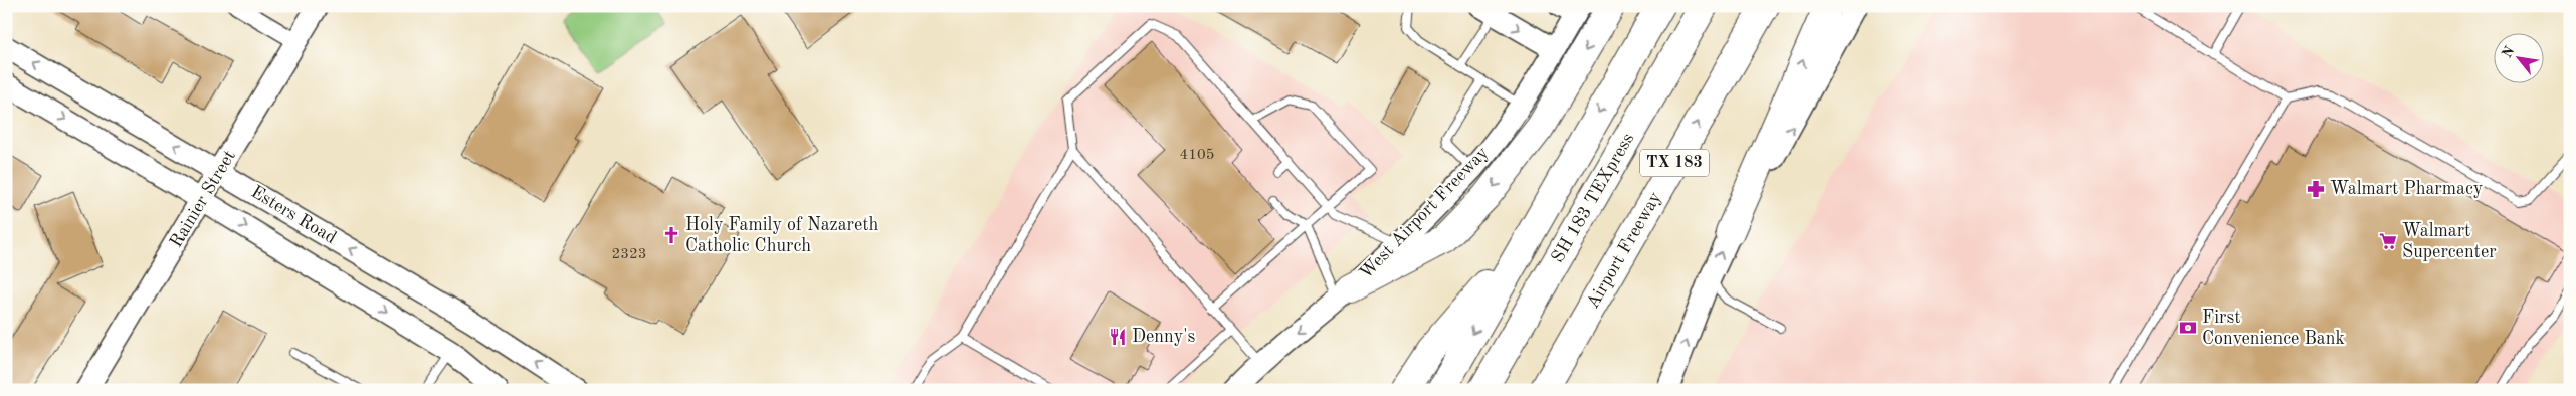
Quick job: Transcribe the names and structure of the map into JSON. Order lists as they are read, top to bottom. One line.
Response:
{"streets":{"highway":["TX 183","SH 183 TEXpress","Airport Freeway"],"main road":["Rainier Street","West Airport Freeway","Esters Road"]},"crossings":[["Rainier Street","Esters Road"]],"places":{"pharmacy":["Walmart Pharmacy"],"church":["Holy Family of Nazareth Catholic Church"],"supermarket":["Walmart Supercenter"],"bank":["First Convenience Bank"],"restaurant":["Denny's"]},"house_numbers":["4105","2323"],"north":"top left"}
